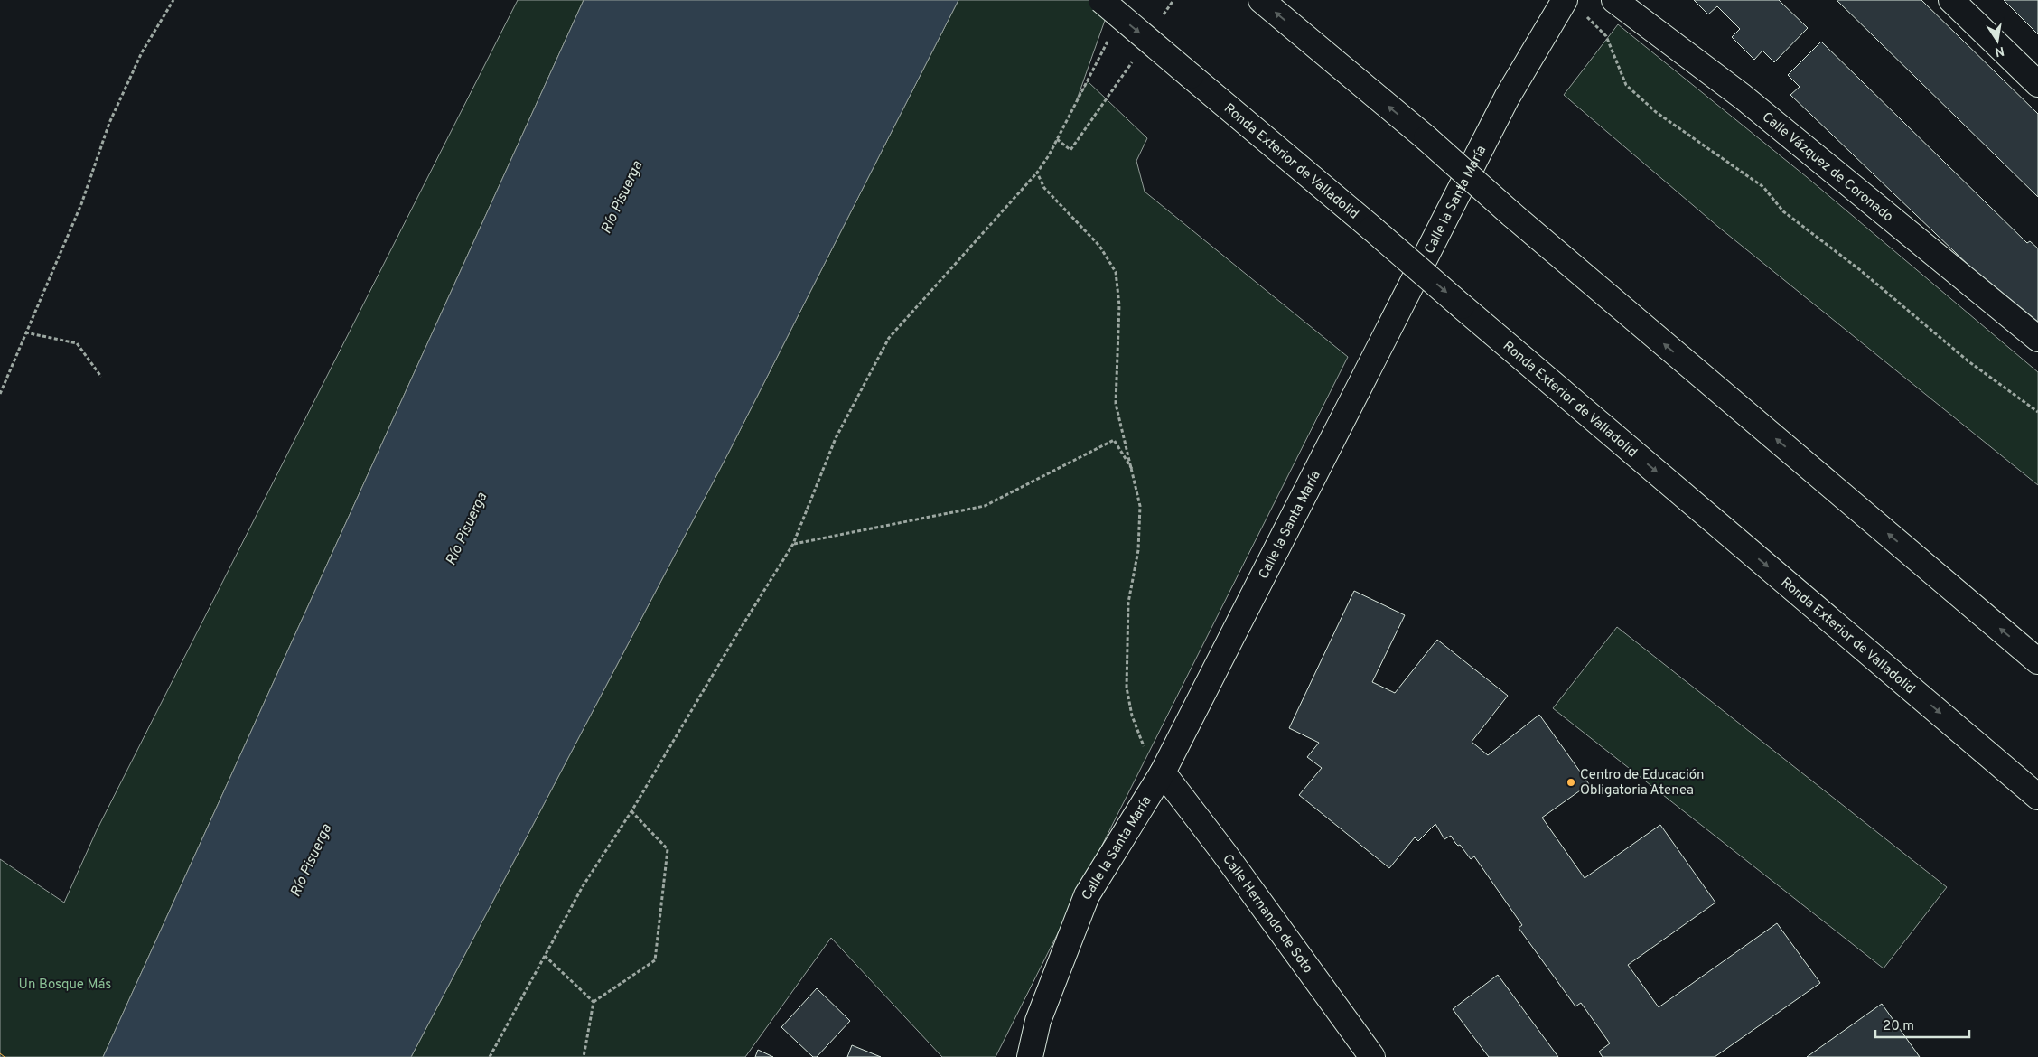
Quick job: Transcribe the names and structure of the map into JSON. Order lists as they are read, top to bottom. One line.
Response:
{"streets":{"main road":["Ronda Exterior de Valladolid","Calle Vázquez de Coronado","Calle la Santa María","Calle Hernando de Soto"]},"crossings":[["Calle la Santa María","Calle Hernando de Soto"]],"water":["Río Pisuerga"],"parks":["Un Bosque Más"],"places":["Centro de Educación Obligatoria Atenea"],"scale_bar":"20 m","north":"bottom"}
